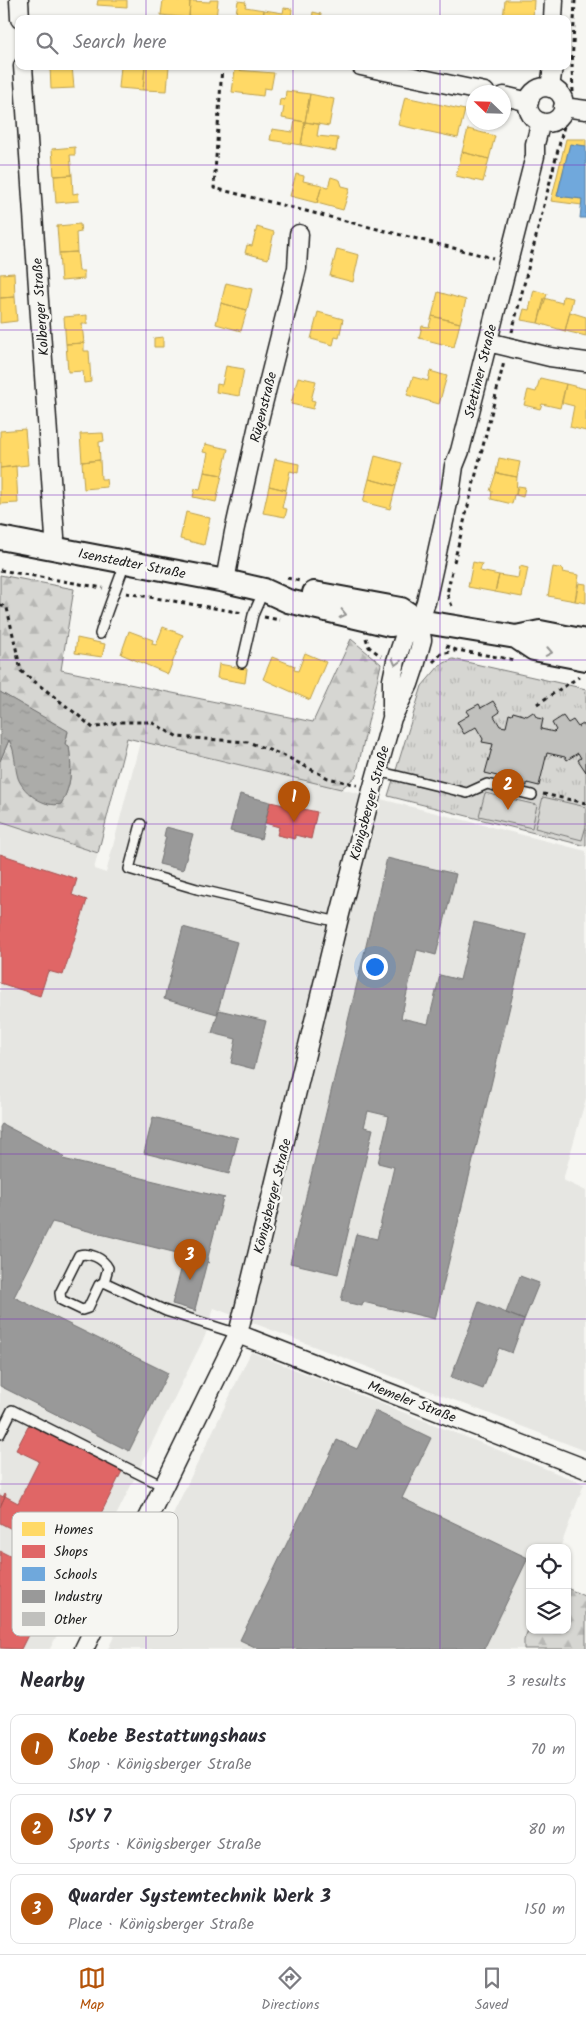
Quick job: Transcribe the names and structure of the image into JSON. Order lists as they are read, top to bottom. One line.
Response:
{"streets":{"street":["Kolberger Straße","Stettiner Straße","Rügenstraße","Isenstedter Straße","Königsberger Straße","Memeler Straße"]},"crossings":[["Kolberger Straße","Isenstedter Straße"],["Stettiner Straße","Isenstedter Straße"],["Stettiner Straße","Königsberger Straße"],["Rügenstraße","Isenstedter Straße"],["Isenstedter Straße","Königsberger Straße"],["Königsberger Straße","Memeler Straße"]],"legend":["Homes","Shops","Schools","Industry","Other"],"north":"top left","page":{"search":"Search here","pins":["2","1","3"],"heading":["Nearby","3 results"],"list":[{"mark":"1","name":"Koebe Bestattungshaus","note":"Shop · Königsberger Straße","value":"70 m"},{"mark":"2","name":"ISY 7","note":"Sports · Königsberger Straße","value":"80 m"},{"mark":"3","name":"Quarder Systemtechnik Werk 3","note":"Place · Königsberger Straße","value":"150 m"}],"nav":["Map","Directions","Saved"]}}
